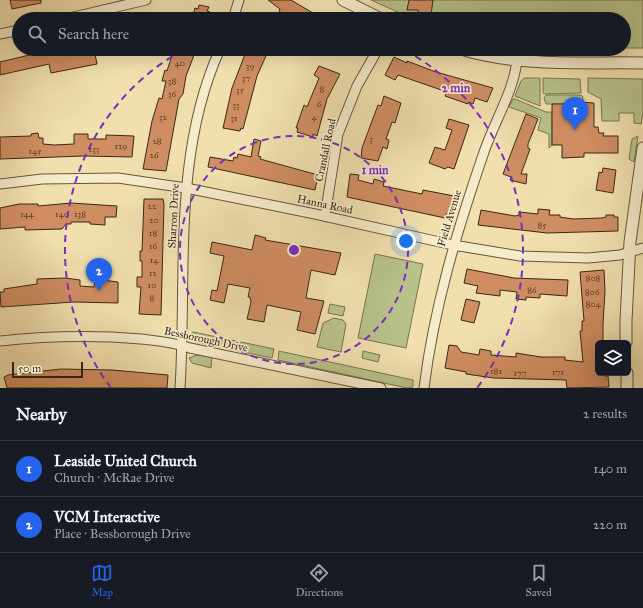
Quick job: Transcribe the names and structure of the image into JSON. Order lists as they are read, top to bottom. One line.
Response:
{"streets":{"street":["Crandall Road","Hanna Road","Sharron Drive","Field Avenue","Bessborough Drive"]},"crossings":[["Crandall Road","Hanna Road"],["Hanna Road","Sharron Drive"],["Hanna Road","Field Avenue"],["Sharron Drive","Bessborough Drive"]],"house_numbers":["40","39","37","38","8","35","36","6","33","32","4","31","3","28","129","133","145","26","22","144","140","138","20","85","18","16","14","12","808","10","86","806","8","804","181","171","177"],"scale_bar":"50 m","page":{"search":"Search here","pins":["1","2"],"scale":"50 m","heading":["Nearby","2 results"],"list":[{"mark":"1","name":"Leaside United Church","note":"Church · McRae Drive","value":"140 m"},{"mark":"2","name":"VCM Interactive","note":"Place · Bessborough Drive","value":"220 m"}],"nav":["Map","Directions","Saved"]},"rings":["2 min","1 min"]}
